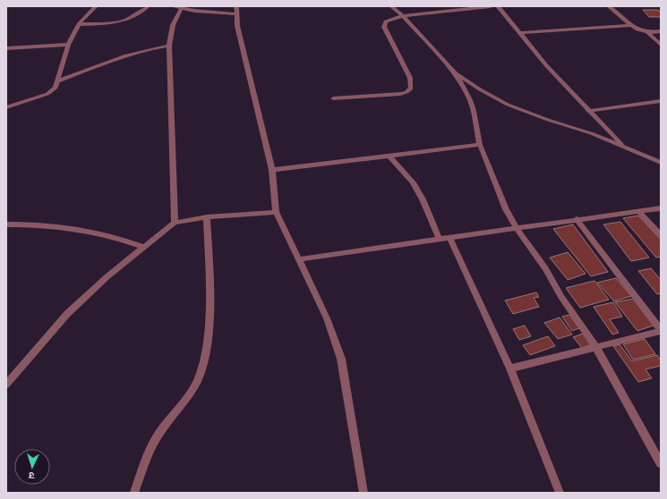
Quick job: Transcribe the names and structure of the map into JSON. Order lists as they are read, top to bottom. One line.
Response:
{"north":"bottom"}
